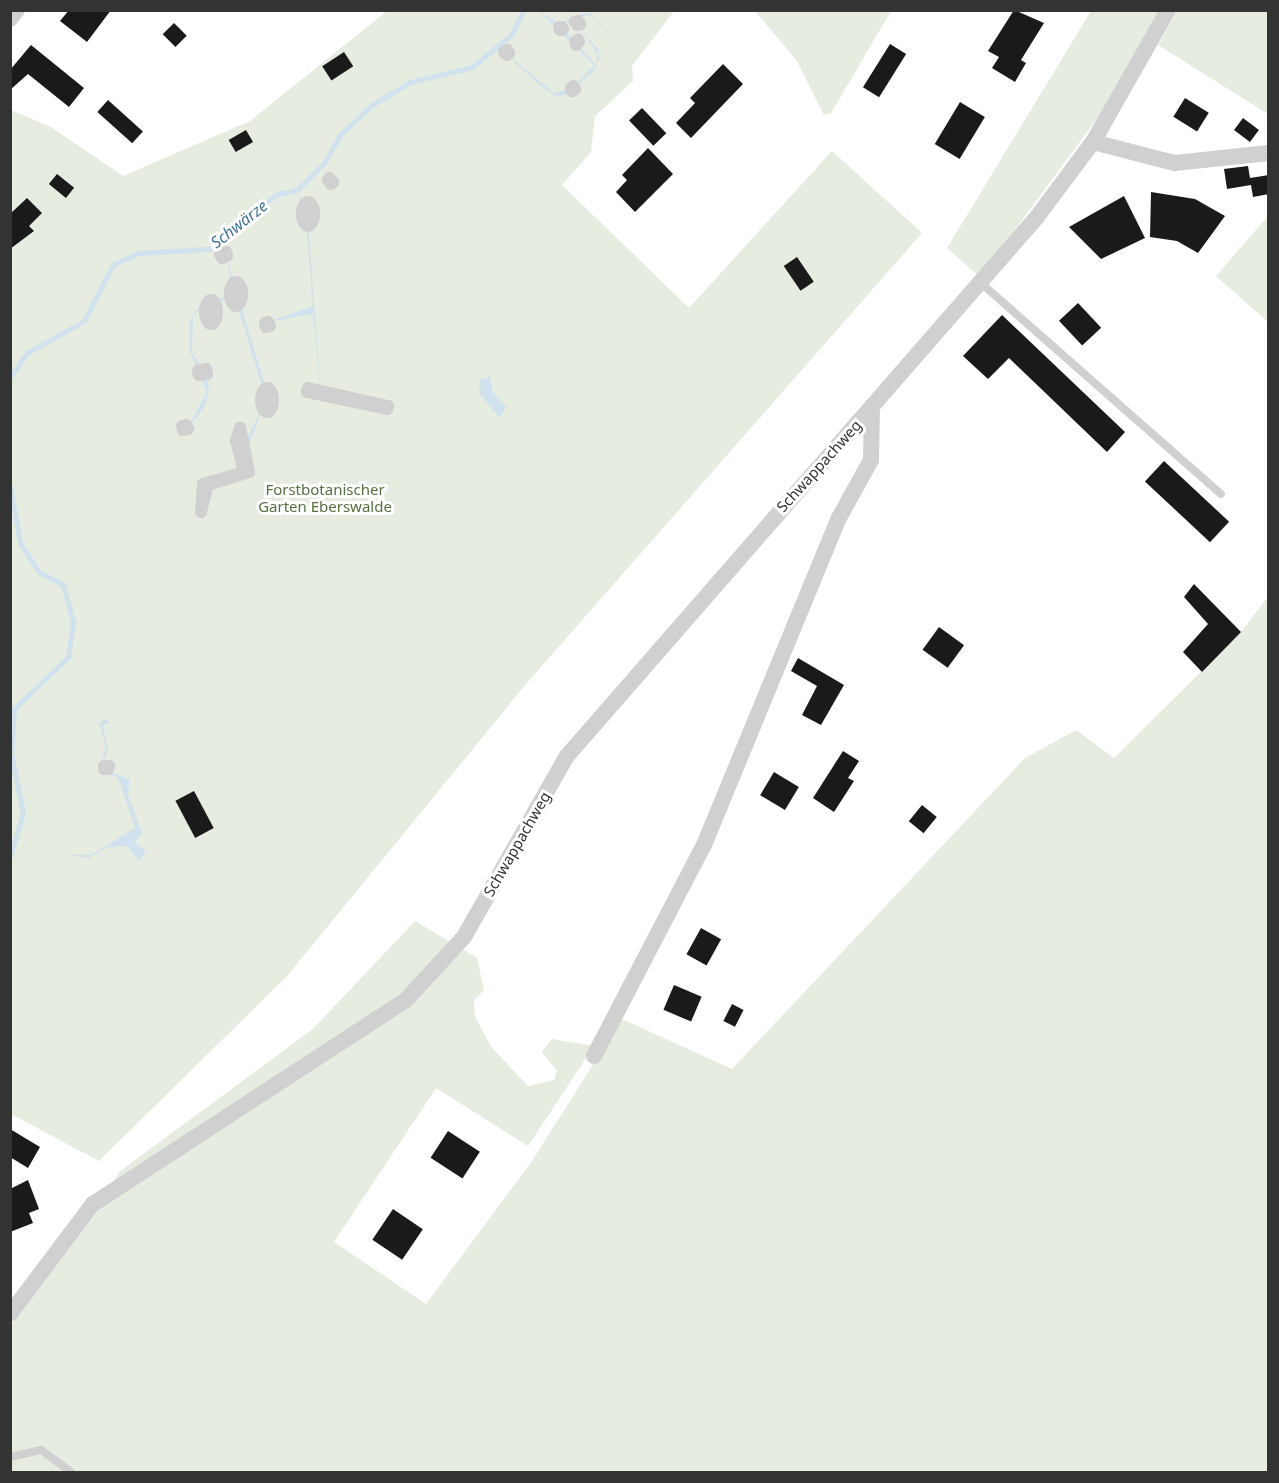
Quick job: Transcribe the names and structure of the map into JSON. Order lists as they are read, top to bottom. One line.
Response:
{"streets":{"street":["Schwappachweg"]},"water":["Schwärze"],"parks":["Forstbotanischer Garten Eberswalde"]}
